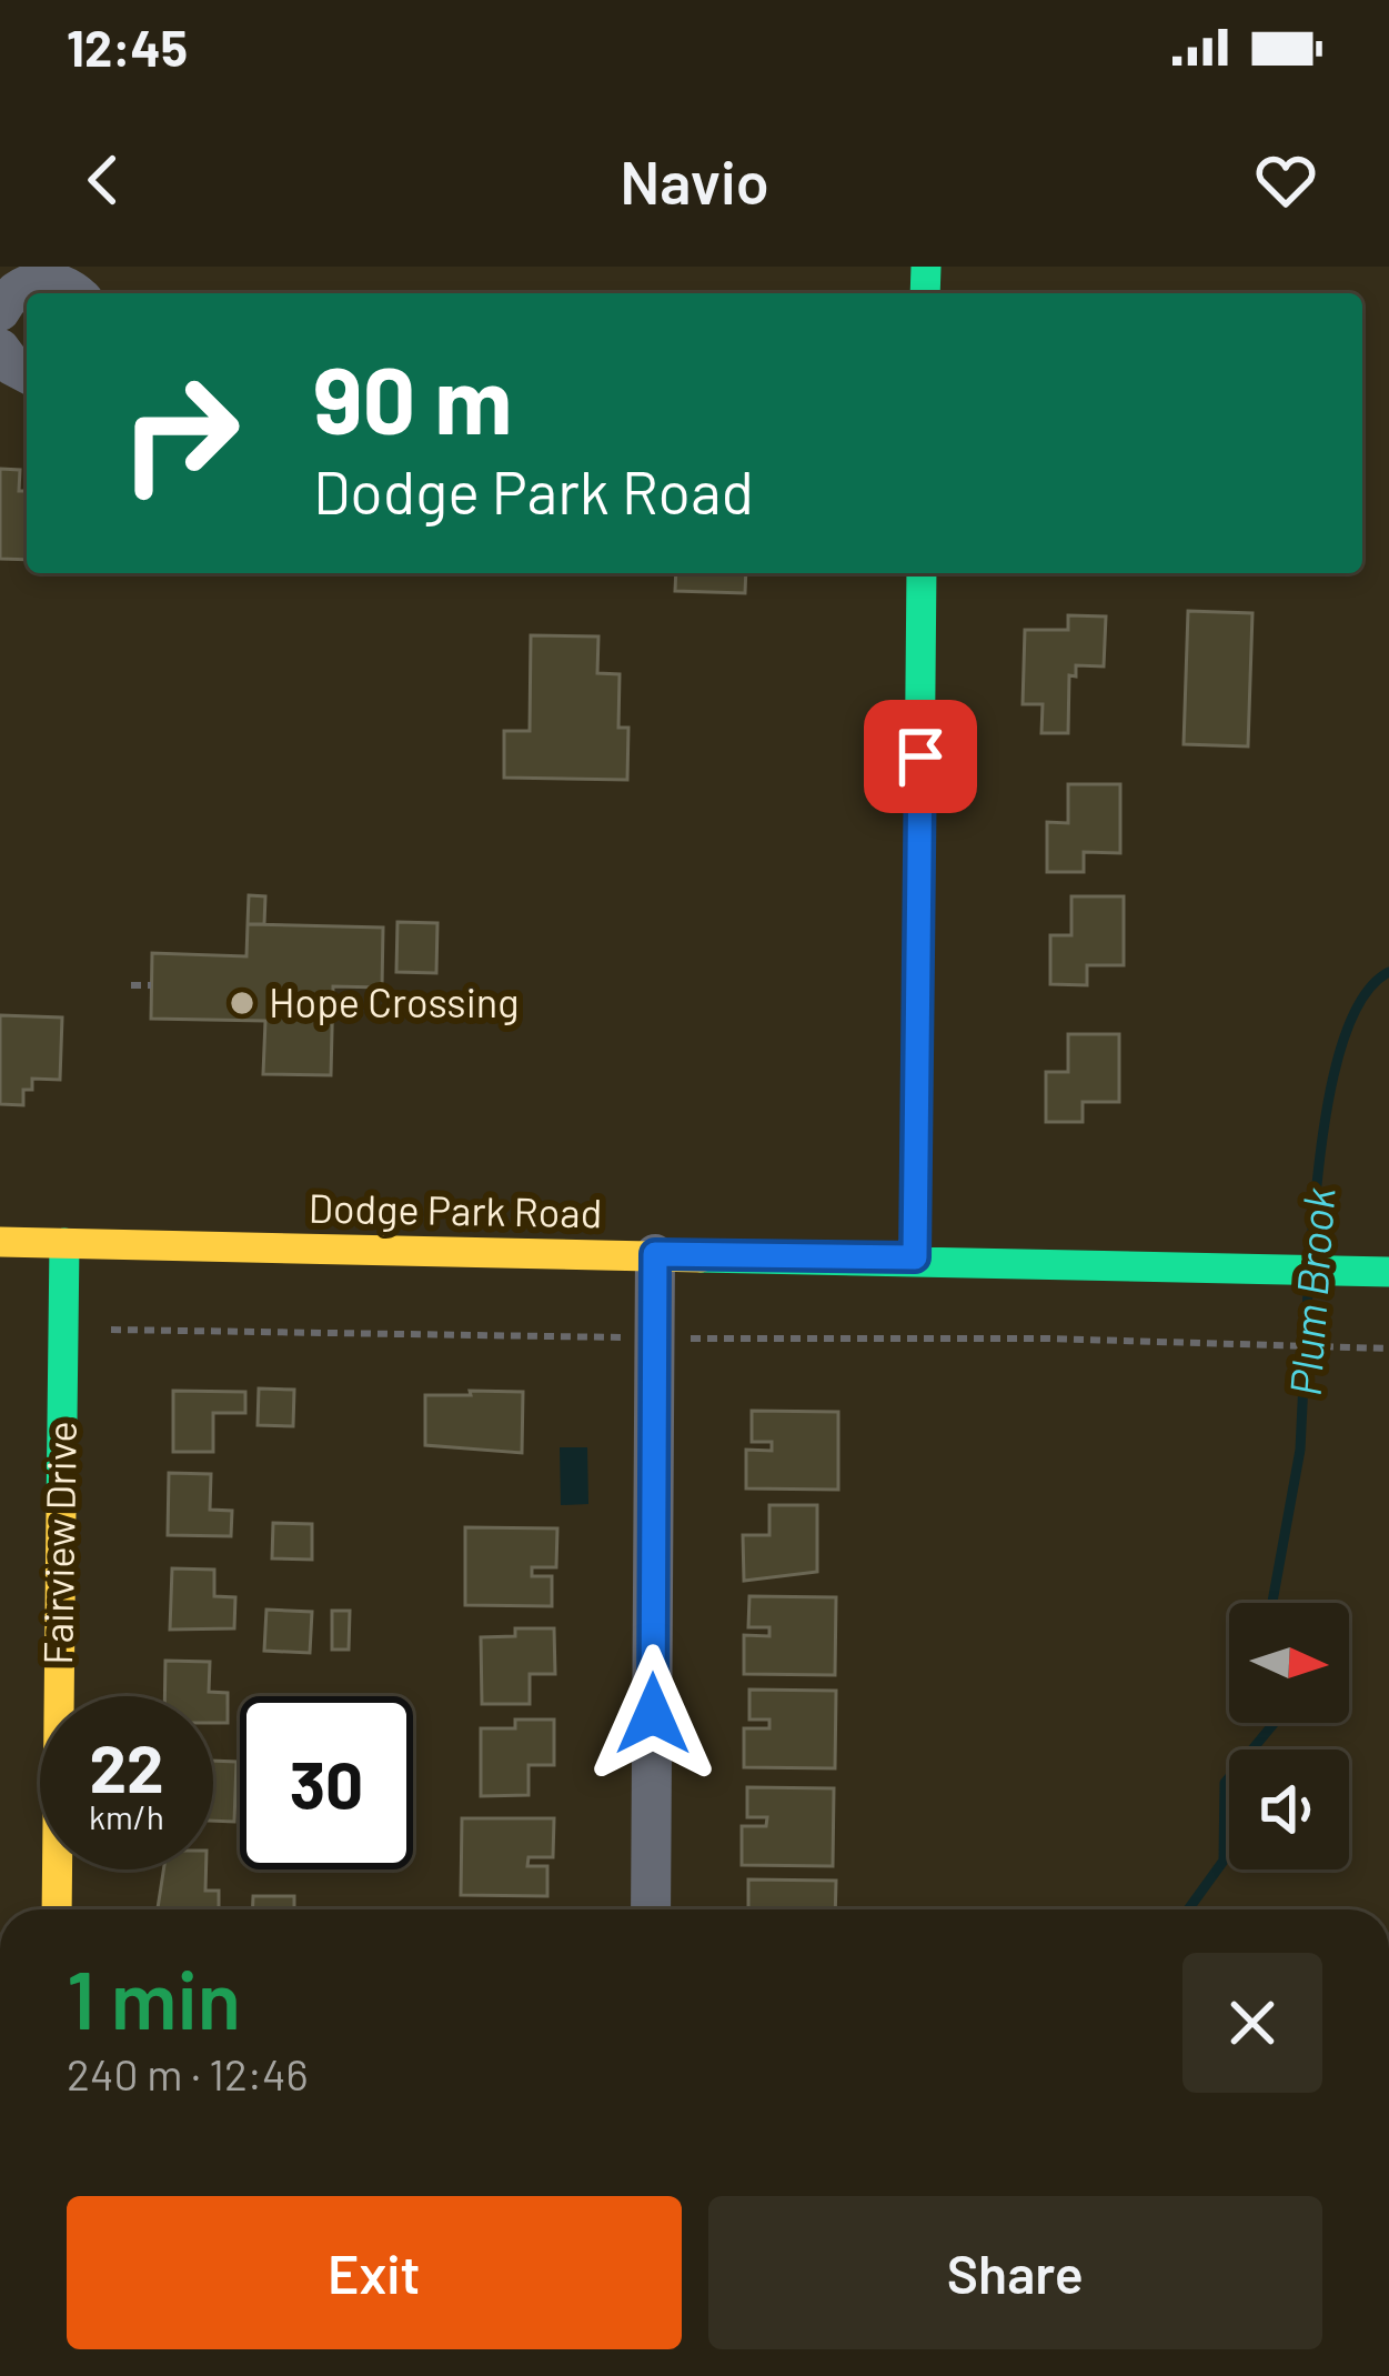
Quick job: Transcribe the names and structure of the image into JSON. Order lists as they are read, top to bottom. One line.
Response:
{"streets":{"street":["Dodge Park Road","Fairview Drive"]},"crossings":[["Dodge Park Road","Fairview Drive"]],"water":["Plum Brook"],"places":["Hope Crossing"],"north":"right","page":{"status":"12:45","header":"Navio","turn":["90 m","Dodge Park Road"],"speed":"22 km/h","limit":"30","heading":["1 min","240 m · 12:46"],"buttons":["Exit","Share"]}}
